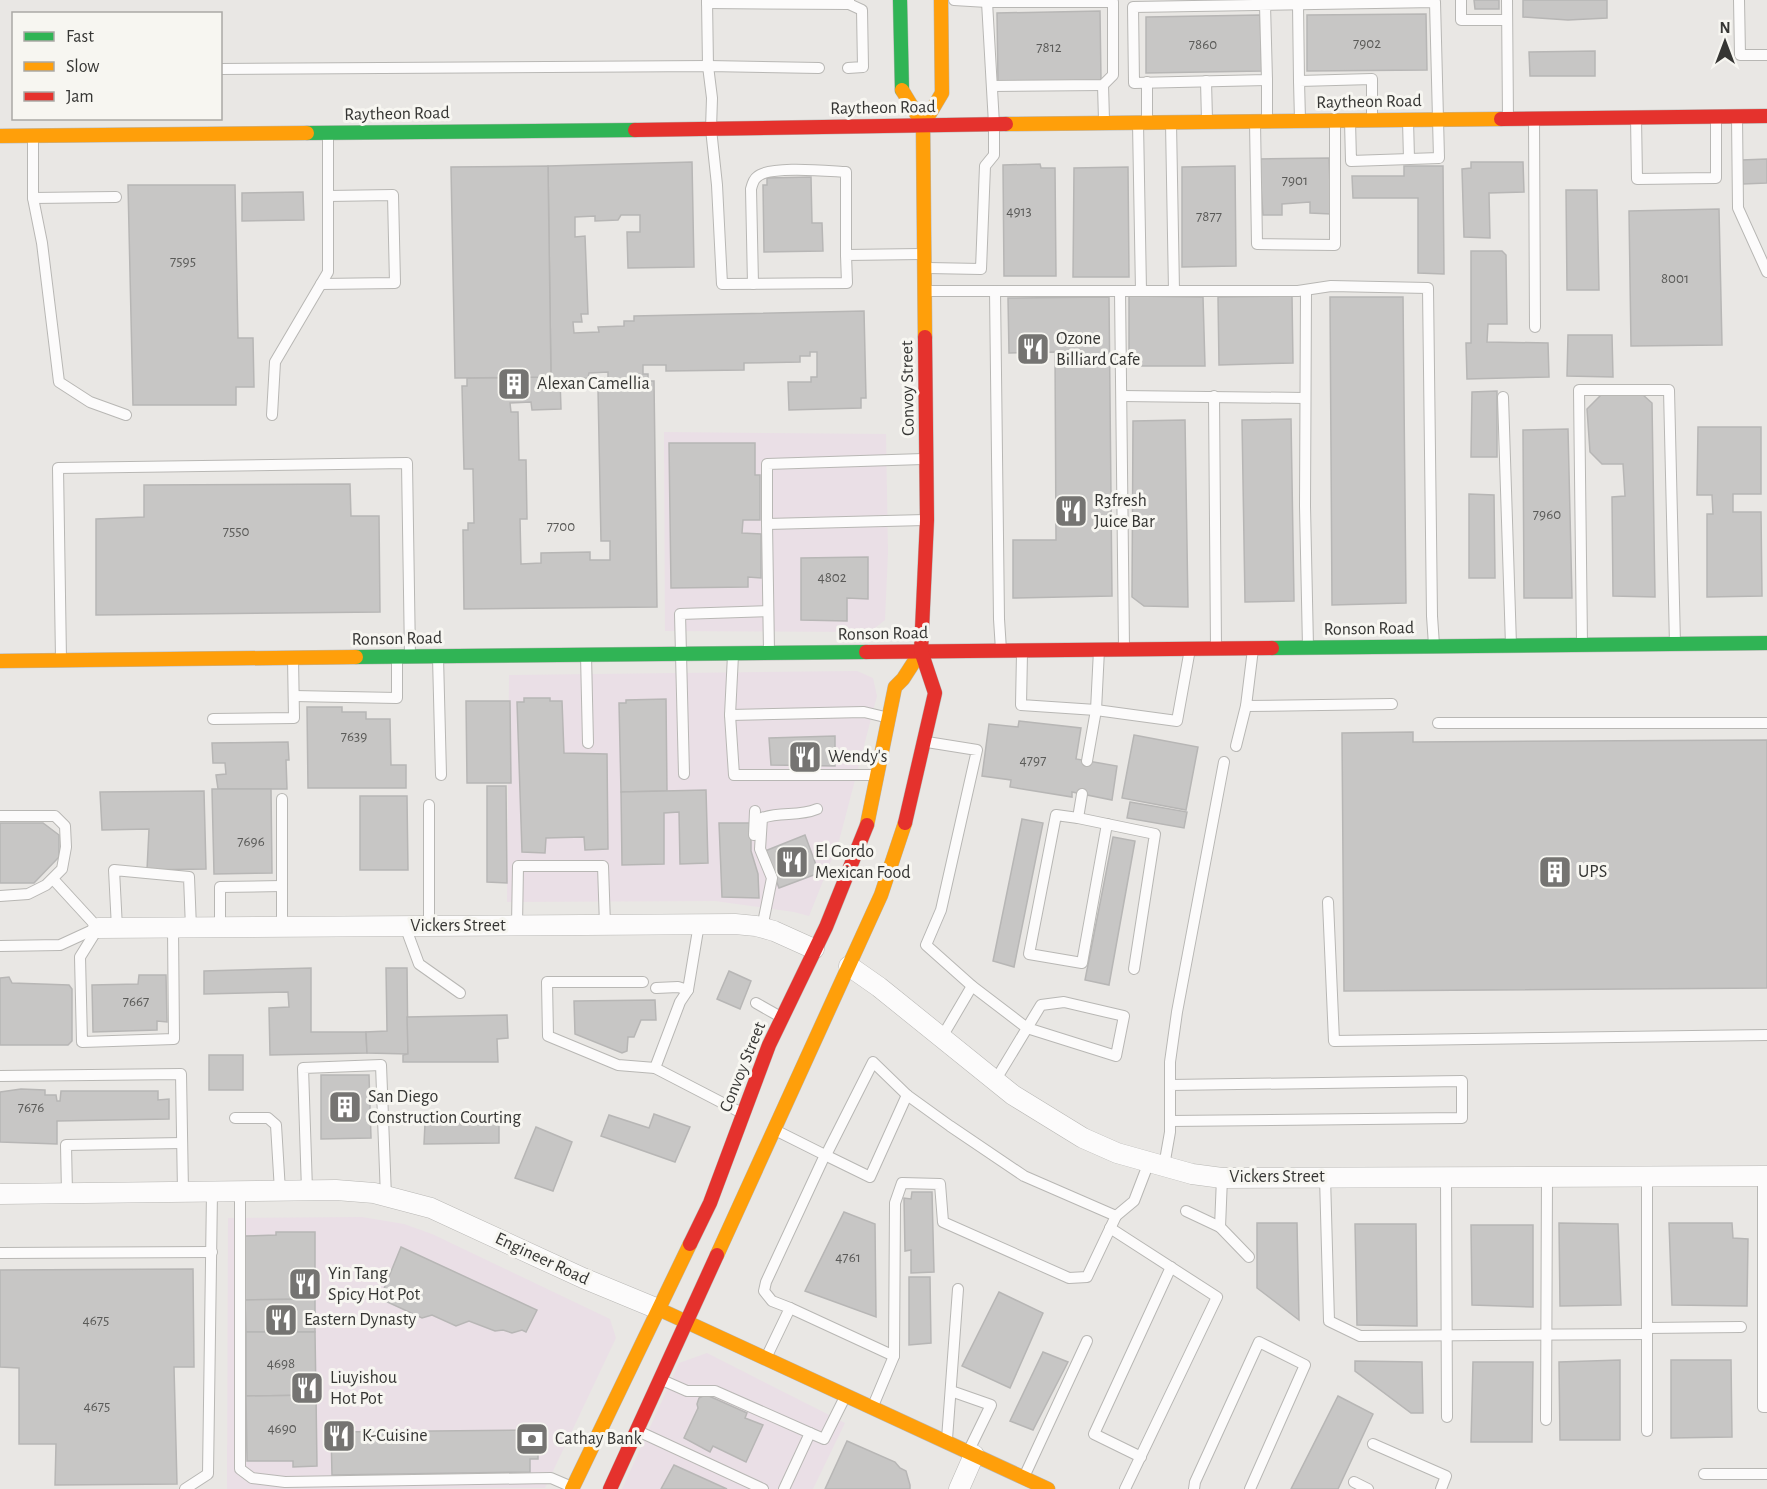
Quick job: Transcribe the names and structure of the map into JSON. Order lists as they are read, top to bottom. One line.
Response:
{"streets":{"street":["Raytheon Road","Convoy Street","Ronson Road","Vickers Street","Engineer Road"]},"crossings":[["Raytheon Road","Convoy Street"],["Convoy Street","Ronson Road"],["Convoy Street","Vickers Street"],["Convoy Street","Engineer Road"]],"places":{"restaurant":["Ozone Billiard Cafe","R3fresh Juice Bar","Wendy's","El Gordo Mexican Food","Yin Tang Spicy Hot Pot","Eastern Dynasty","Liuyishou Hot Pot","K-Cuisine"],"building":["Alexan Camellia","UPS","San Diego Construction Courting"],"bank":["Cathay Bank"]},"house_numbers":["7902","7860","7812","7901","4913","7877","7595","8001","7960","7700","7550","4802","7639","4797","7696","7667","7676","4761","4675","4698","4675","4690"],"legend":["Fast","Slow","Jam"],"north":"top"}
